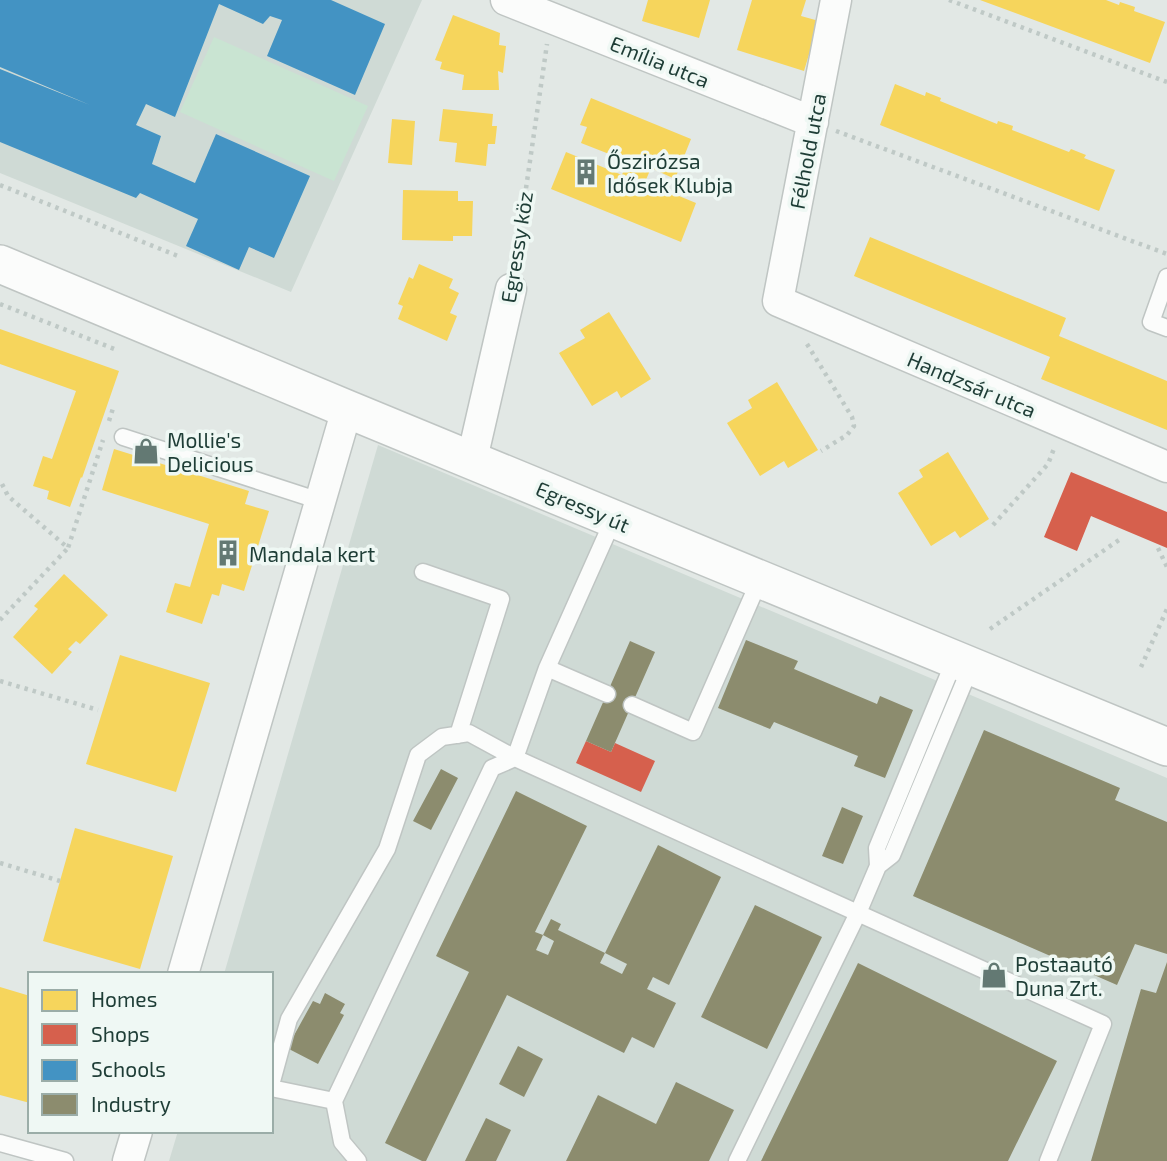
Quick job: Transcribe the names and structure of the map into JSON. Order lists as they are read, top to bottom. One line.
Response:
{"streets":{"street":["Emília utca","Félhold utca","Egressy köz","Handzsár utca","Egressy út"]},"crossings":[["Emília utca","Félhold utca"],["Félhold utca","Handzsár utca"],["Egressy köz","Egressy út"]],"places":{"building":["Őszirózsa Idősek Klubja","Mandala kert"],"shop":["Mollie's Delicious","Postaautó Duna Zrt."]},"legend":["Homes","Shops","Schools","Industry"]}
